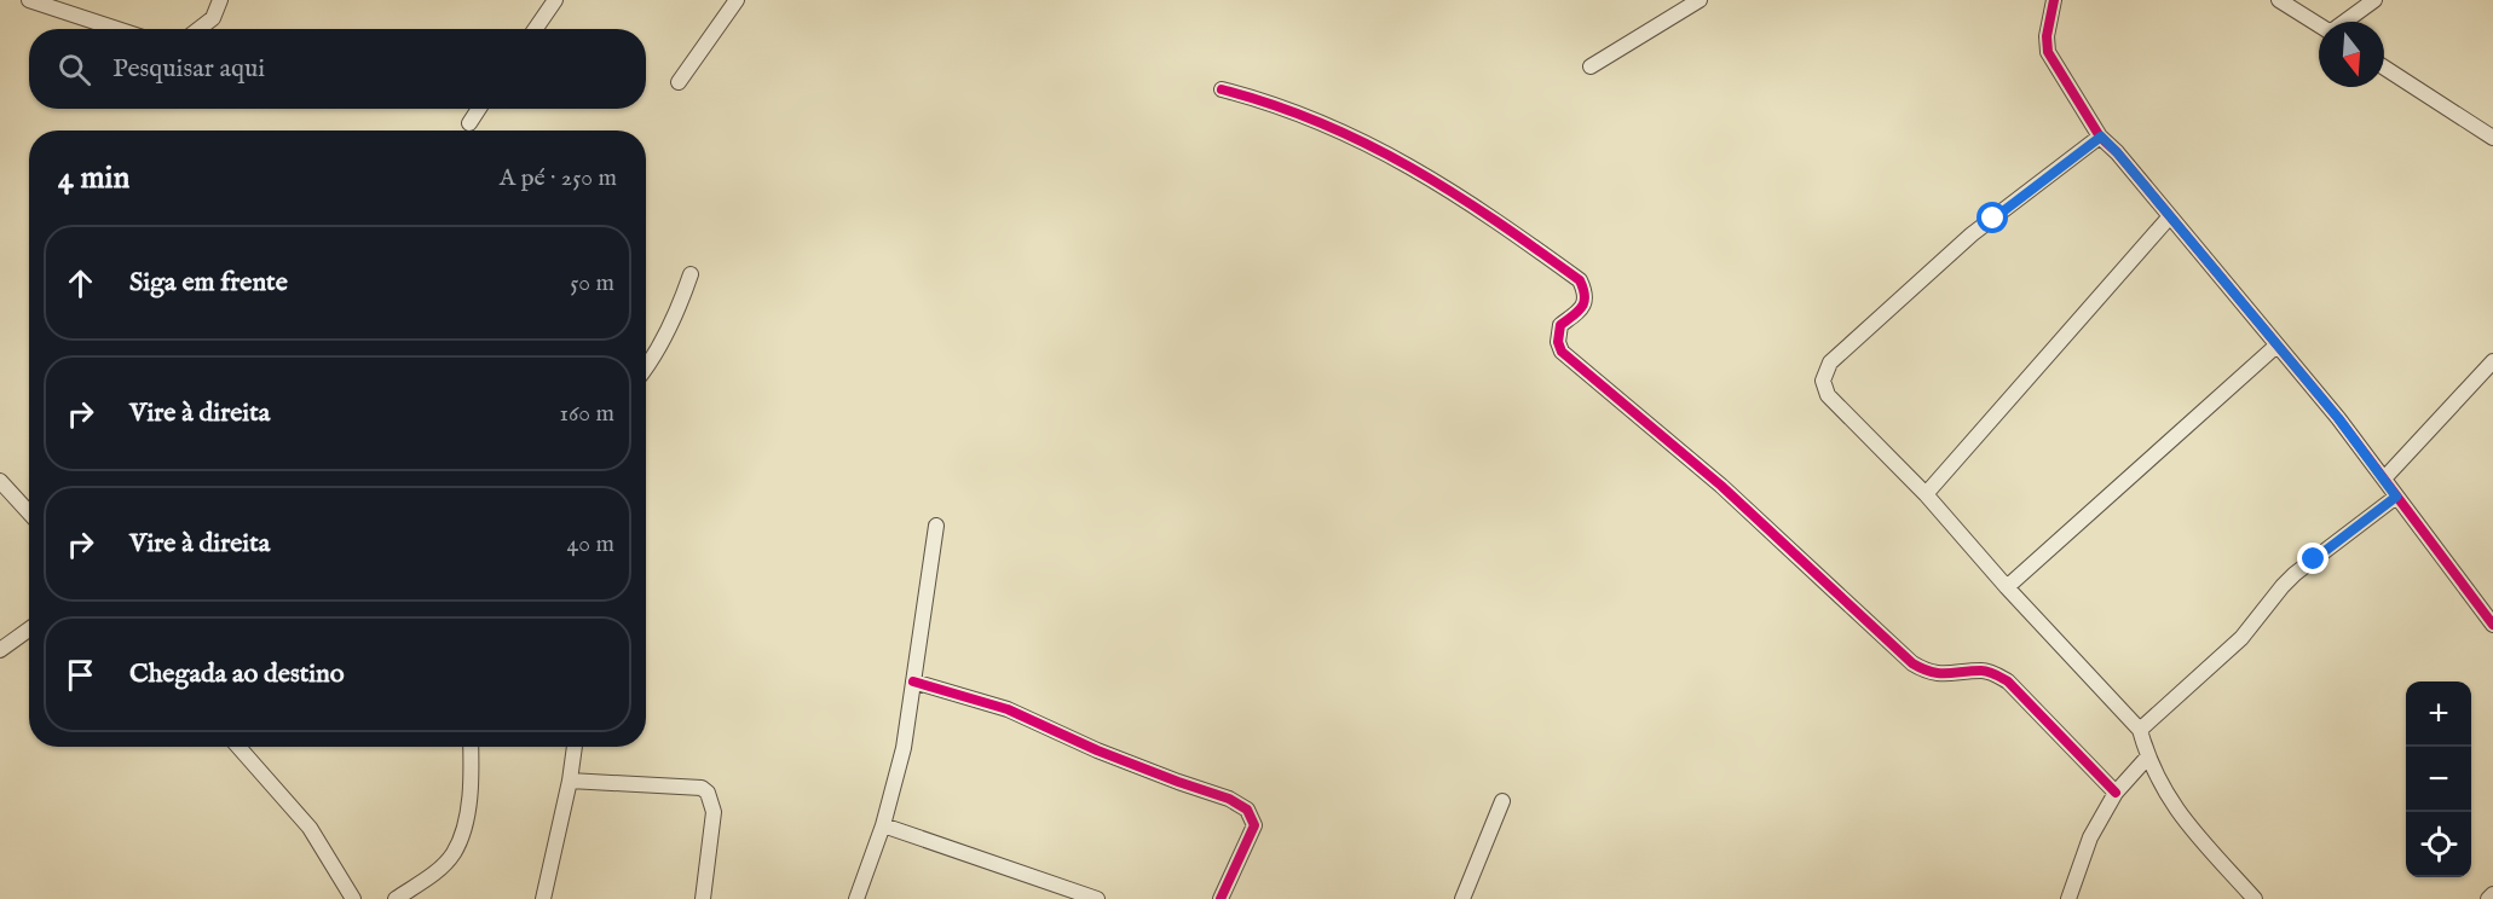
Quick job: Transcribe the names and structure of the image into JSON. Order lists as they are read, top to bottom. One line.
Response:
{"north":"bottom","page":{"search":"Pesquisar aqui","heading":["4 min","A pé · 250 m"],"list":[["Siga em frente","50 m"],["Vire à direita","160 m"],["Vire à direita","40 m"],"Chegada ao destino"],"map_buttons":["+","−"]}}
